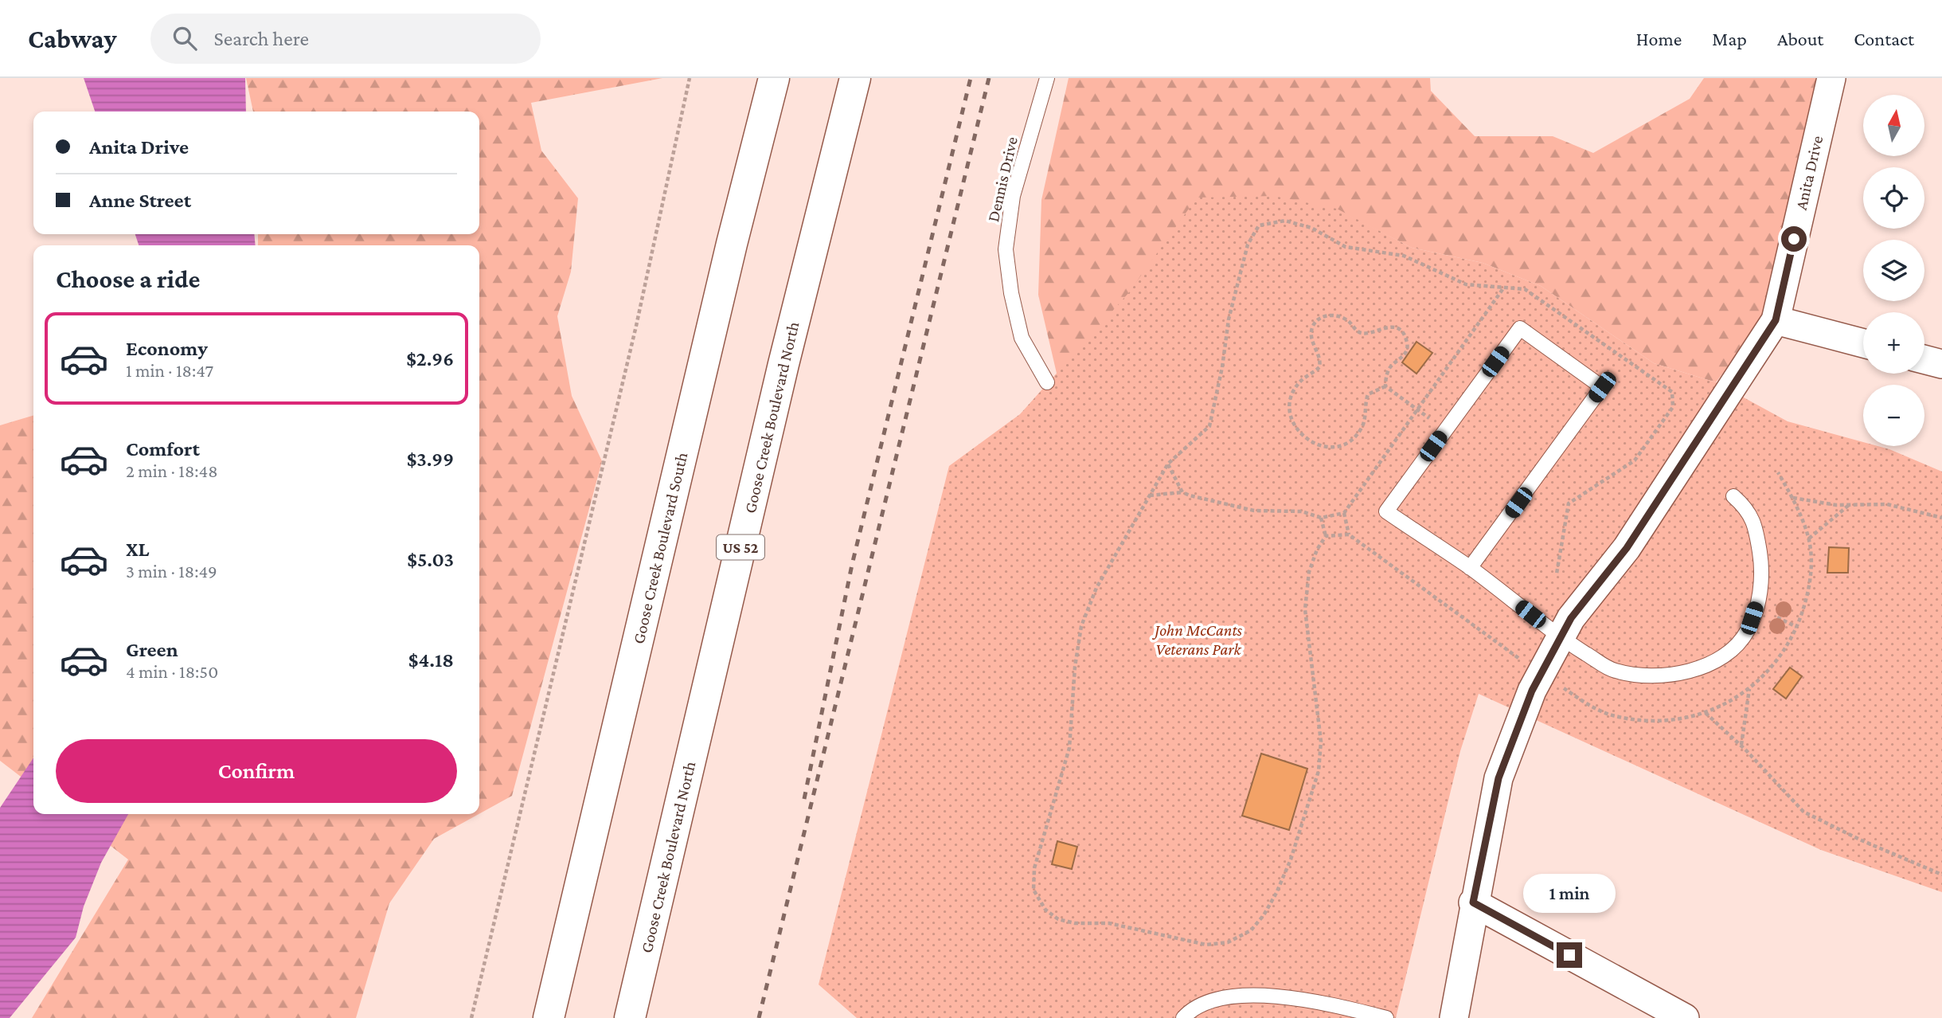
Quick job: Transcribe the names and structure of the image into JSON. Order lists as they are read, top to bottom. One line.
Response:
{"streets":{"highway":["Goose Creek Boulevard North","US 52","Goose Creek Boulevard South"],"street":["Anita Drive"],"lane":["Dennis Drive"]},"parks":["John McCants Veterans Park"],"north":"top","page":{"header":"Cabway","search":"Search here","nav":["Home","Map","About","Contact"],"map_buttons":["+","−"],"banner":["Anita Drive","Anne Street"],"heading":"Choose a ride","list":[{"name":"Economy","note":"1 min · 18:47","value":"$2.96"},{"name":"Comfort","note":"2 min · 18:48","value":"$3.99"},{"name":"XL","note":"3 min · 18:49","value":"$5.03"},{"name":"Green","note":"4 min · 18:50","value":"$4.18"}],"buttons":"Confirm","bubble":"1 min"}}
